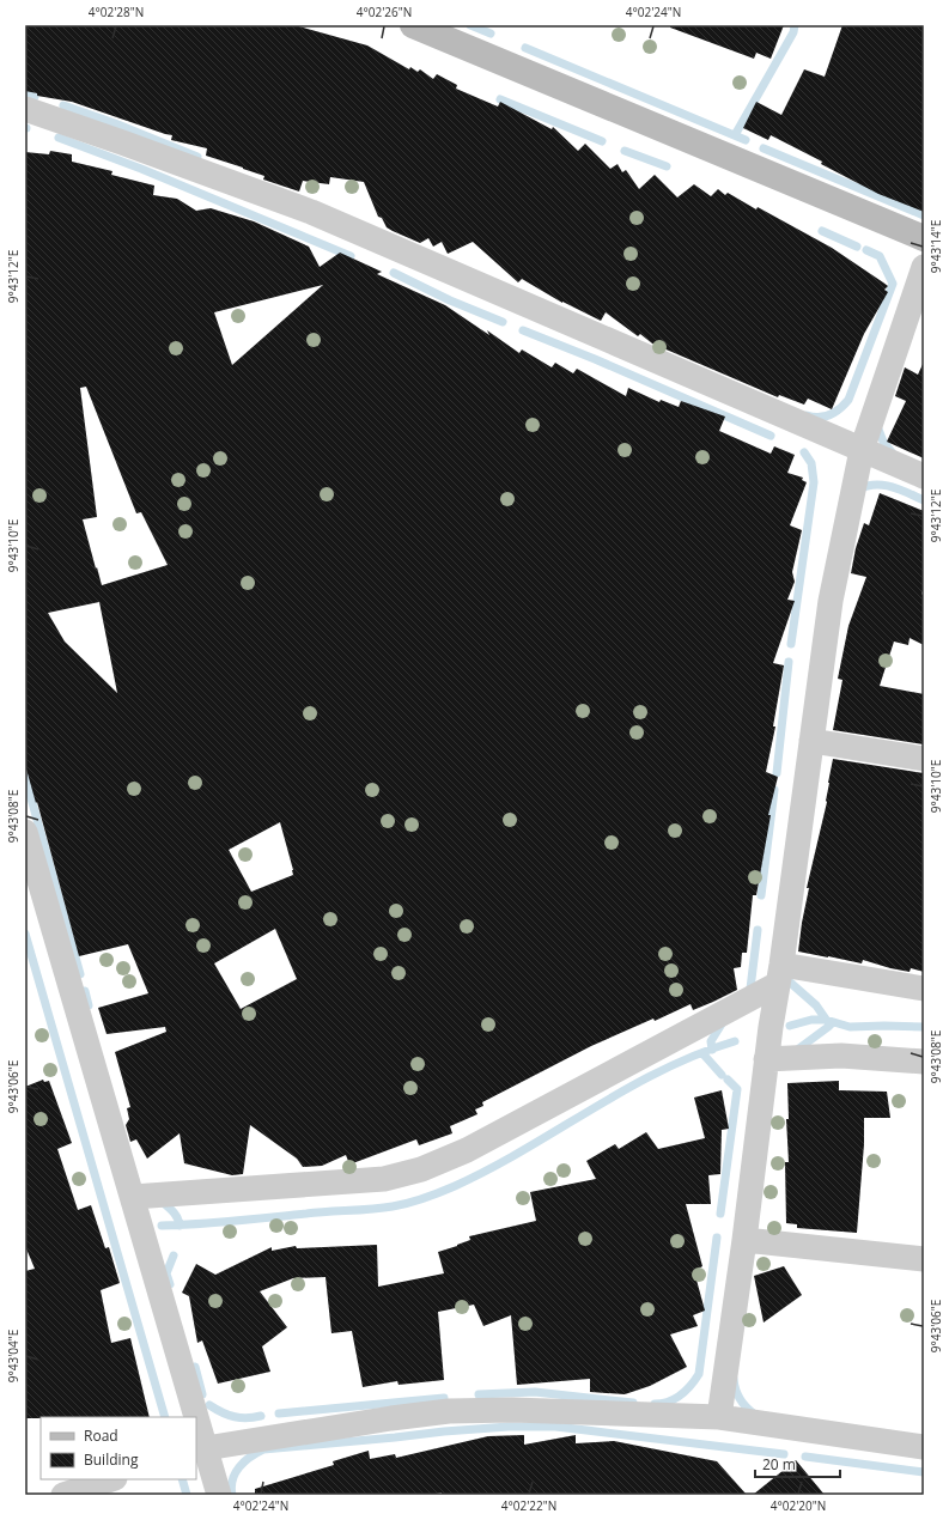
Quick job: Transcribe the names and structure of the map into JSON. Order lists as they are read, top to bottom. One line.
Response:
{"legend":["Road","Building"],"scale_bar":"20 m","coordinates":["4°02'28\"N","4°02'26\"N","4°02'24\"N","9°43'14\"E","9°43'12\"E","9°43'10\"E","9°43'08\"E","9°43'06\"E","9°43'04\"E","4°02'22\"N","4°02'20\"N"]}
